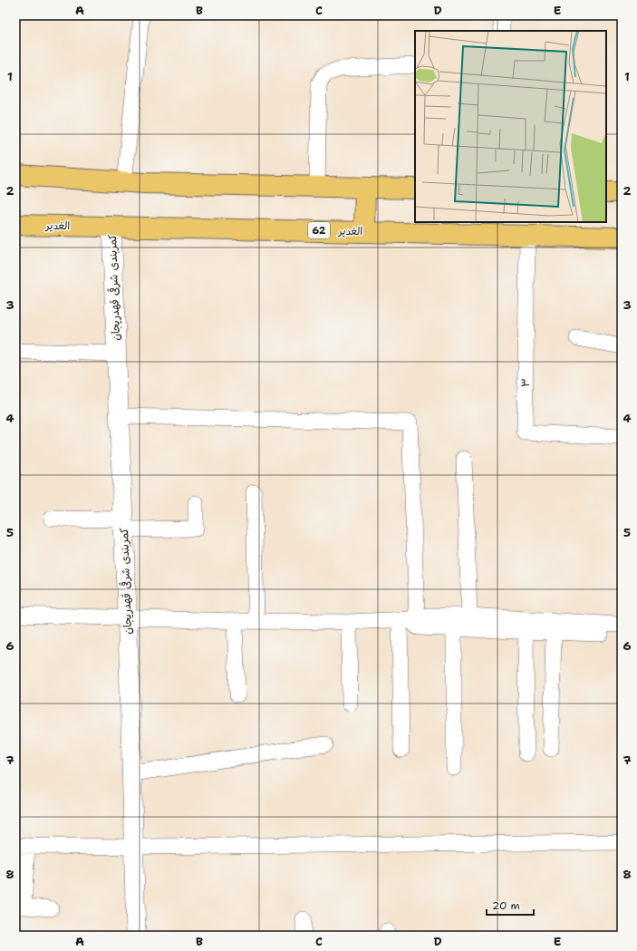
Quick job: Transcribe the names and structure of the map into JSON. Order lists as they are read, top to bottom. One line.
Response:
{"streets":{"highway":["الغدیر","62"],"street":["کمربندی شرقی قهدریجان","۳"]},"crossings":[["الغدیر","کمربندی شرقی قهدریجان"],["الغدیر","۳"]],"scale_bar":"20 m","grid":{"columns":["A","B","C","D","E"],"rows":["1","2","3","4","5","6","7","8"]}}
